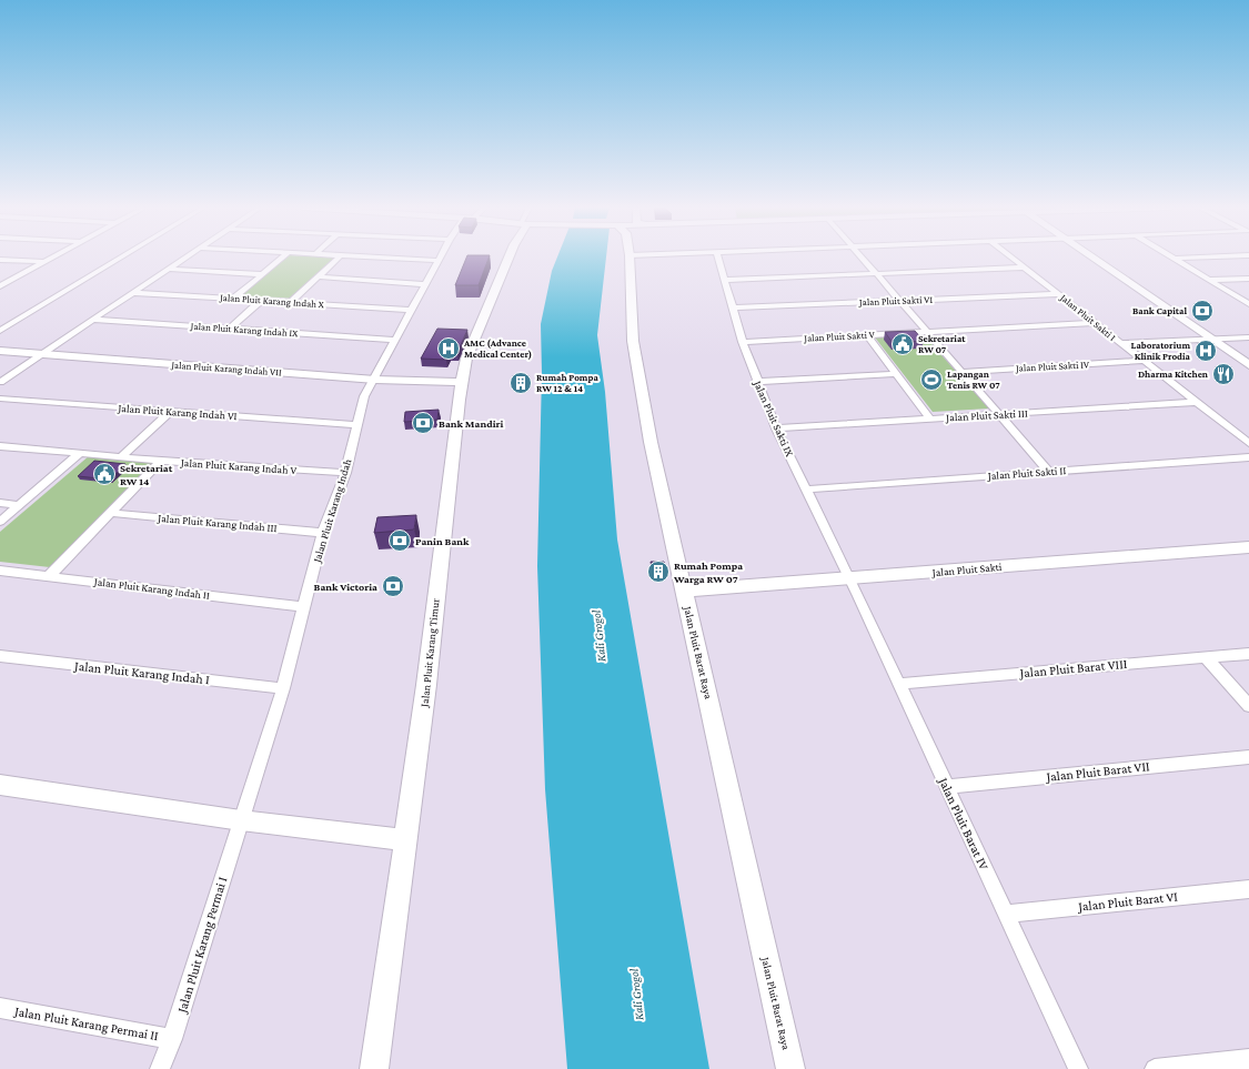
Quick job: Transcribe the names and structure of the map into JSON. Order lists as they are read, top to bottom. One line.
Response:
{"streets":{"street":["Jalan Pluit Karang Indah X","Jalan Pluit Sakti VI","Jalan Pluit Sakti I","Jalan Pluit Karang Indah IX","Jalan Pluit Sakti V","Jalan Pluit Sakti IV","Jalan Pluit Karang Indah VII","Jalan Pluit Karang Indah VI","Jalan Pluit Sakti III","Jalan Pluit Sakti IX","Jalan Pluit Karang Indah V","Jalan Pluit Sakti II","Jalan Pluit Karang Indah","Jalan Pluit Karang Indah III","Jalan Pluit Sakti","Jalan Pluit Karang Indah II","Jalan Pluit Karang Timur","Jalan Pluit Barat Raya","Jalan Pluit Barat VIII","Jalan Pluit Karang Indah I","Jalan Pluit Barat VII","Jalan Pluit Barat IV","Jalan Pluit Barat VI","Jalan Pluit Karang Permai I","Jalan Pluit Karang Permai II"]},"crossings":[["Jalan Pluit Karang Indah X","Jalan Pluit Karang Indah"],["Jalan Pluit Sakti VI","Jalan Pluit Sakti I"],["Jalan Pluit Sakti VI","Jalan Pluit Sakti IX"],["Jalan Pluit Sakti I","Jalan Pluit Sakti V"],["Jalan Pluit Sakti I","Jalan Pluit Sakti IV"],["Jalan Pluit Sakti I","Jalan Pluit Sakti III"],["Jalan Pluit Karang Indah IX","Jalan Pluit Karang Indah"],["Jalan Pluit Sakti V","Jalan Pluit Sakti IX"],["Jalan Pluit Karang Indah VII","Jalan Pluit Karang Indah"],["Jalan Pluit Karang Indah VII","Jalan Pluit Karang Timur"],["Jalan Pluit Karang Indah VI","Jalan Pluit Karang Indah"],["Jalan Pluit Sakti III","Jalan Pluit Sakti IX"],["Jalan Pluit Sakti IX","Jalan Pluit Sakti II"],["Jalan Pluit Sakti IX","Jalan Pluit Sakti"],["Jalan Pluit Sakti IX","Jalan Pluit Barat IV"],["Jalan Pluit Karang Indah V","Jalan Pluit Karang Indah"],["Jalan Pluit Karang Indah","Jalan Pluit Karang Indah III"],["Jalan Pluit Karang Indah","Jalan Pluit Karang Indah II"],["Jalan Pluit Karang Indah","Jalan Pluit Karang Indah I"],["Jalan Pluit Karang Indah","Jalan Pluit Karang Permai I"],["Jalan Pluit Sakti","Jalan Pluit Barat Raya"],["Jalan Pluit Sakti","Jalan Pluit Barat IV"],["Jalan Pluit Barat VIII","Jalan Pluit Barat IV"],["Jalan Pluit Barat VII","Jalan Pluit Barat IV"],["Jalan Pluit Barat IV","Jalan Pluit Barat VI"],["Jalan Pluit Karang Permai I","Jalan Pluit Karang Permai II"]],"water":["Kali Grogol"],"places":{"bank":["Bank Capital","Bank Mandiri","Panin Bank","Bank Victoria"],"public building":["Sekretariat RW 07","Sekretariat RW 14"],"hospital":["AMC (Advance Medical Center)","Laboratorium Klinik Prodia"],"restaurant":["Dharma Kitchen"],"sports":["Lapangan Tenis RW 07"],"building":["Rumah Pompa RW 12 & 14","Rumah Pompa Warga RW 07"]}}
